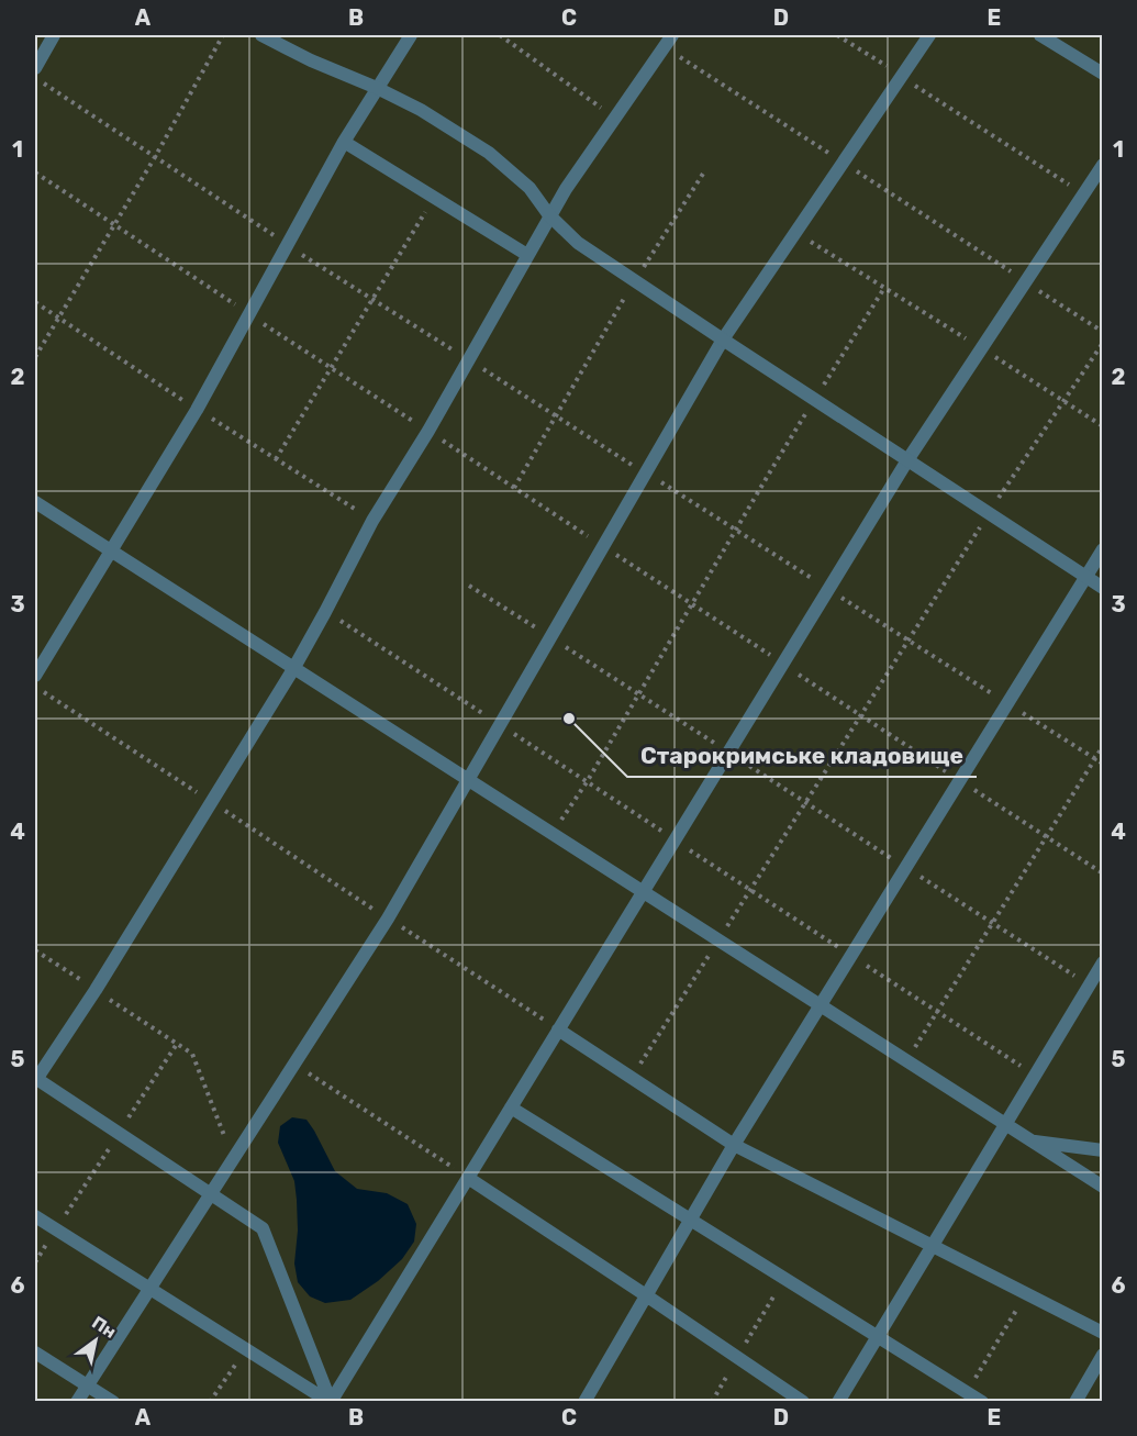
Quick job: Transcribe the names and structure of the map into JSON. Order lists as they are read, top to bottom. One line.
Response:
{"places":["Старокримське кладовище"],"north":"top right","grid":{"columns":["A","B","C","D","E"],"rows":["1","2","3","4","5","6"]}}
